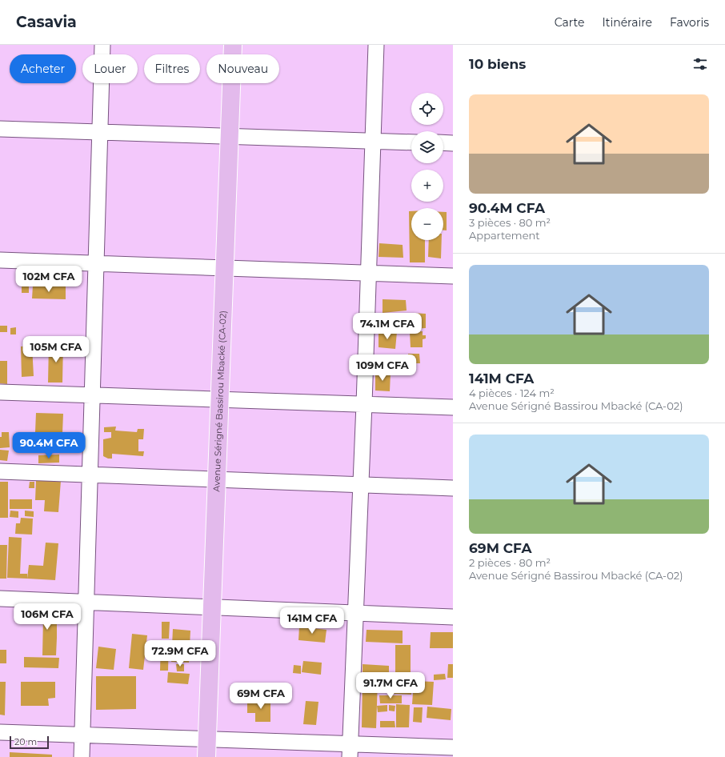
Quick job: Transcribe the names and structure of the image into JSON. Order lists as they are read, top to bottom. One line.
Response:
{"streets":{"main road":["Avenue Sérigné Bassirou Mbacké (CA-02)"]},"scale_bar":"20 m","page":{"header":"Casavia","nav":["Carte","Itinéraire","Favoris"],"heading":"10 biens","chip":["Acheter","Louer","Filtres","Nouveau"],"list":[{"name":"90.4M CFA","note":"3 pièces · 80 m² · Appartement"},{"name":"141M CFA","note":"4 pièces · 124 m² · Avenue Sérigné Bassirou Mbacké (CA-02)"},{"name":"69M CFA","note":"2 pièces · 80 m² · Avenue Sérigné Bassirou Mbacké (CA-02)"}],"map_buttons":["+","−"],"price":["102M CFA","74.1M CFA","105M CFA","109M CFA","90.4M CFA","106M CFA","141M CFA","72.9M CFA","91.7M CFA","69M CFA"],"scale":"20 m"}}
